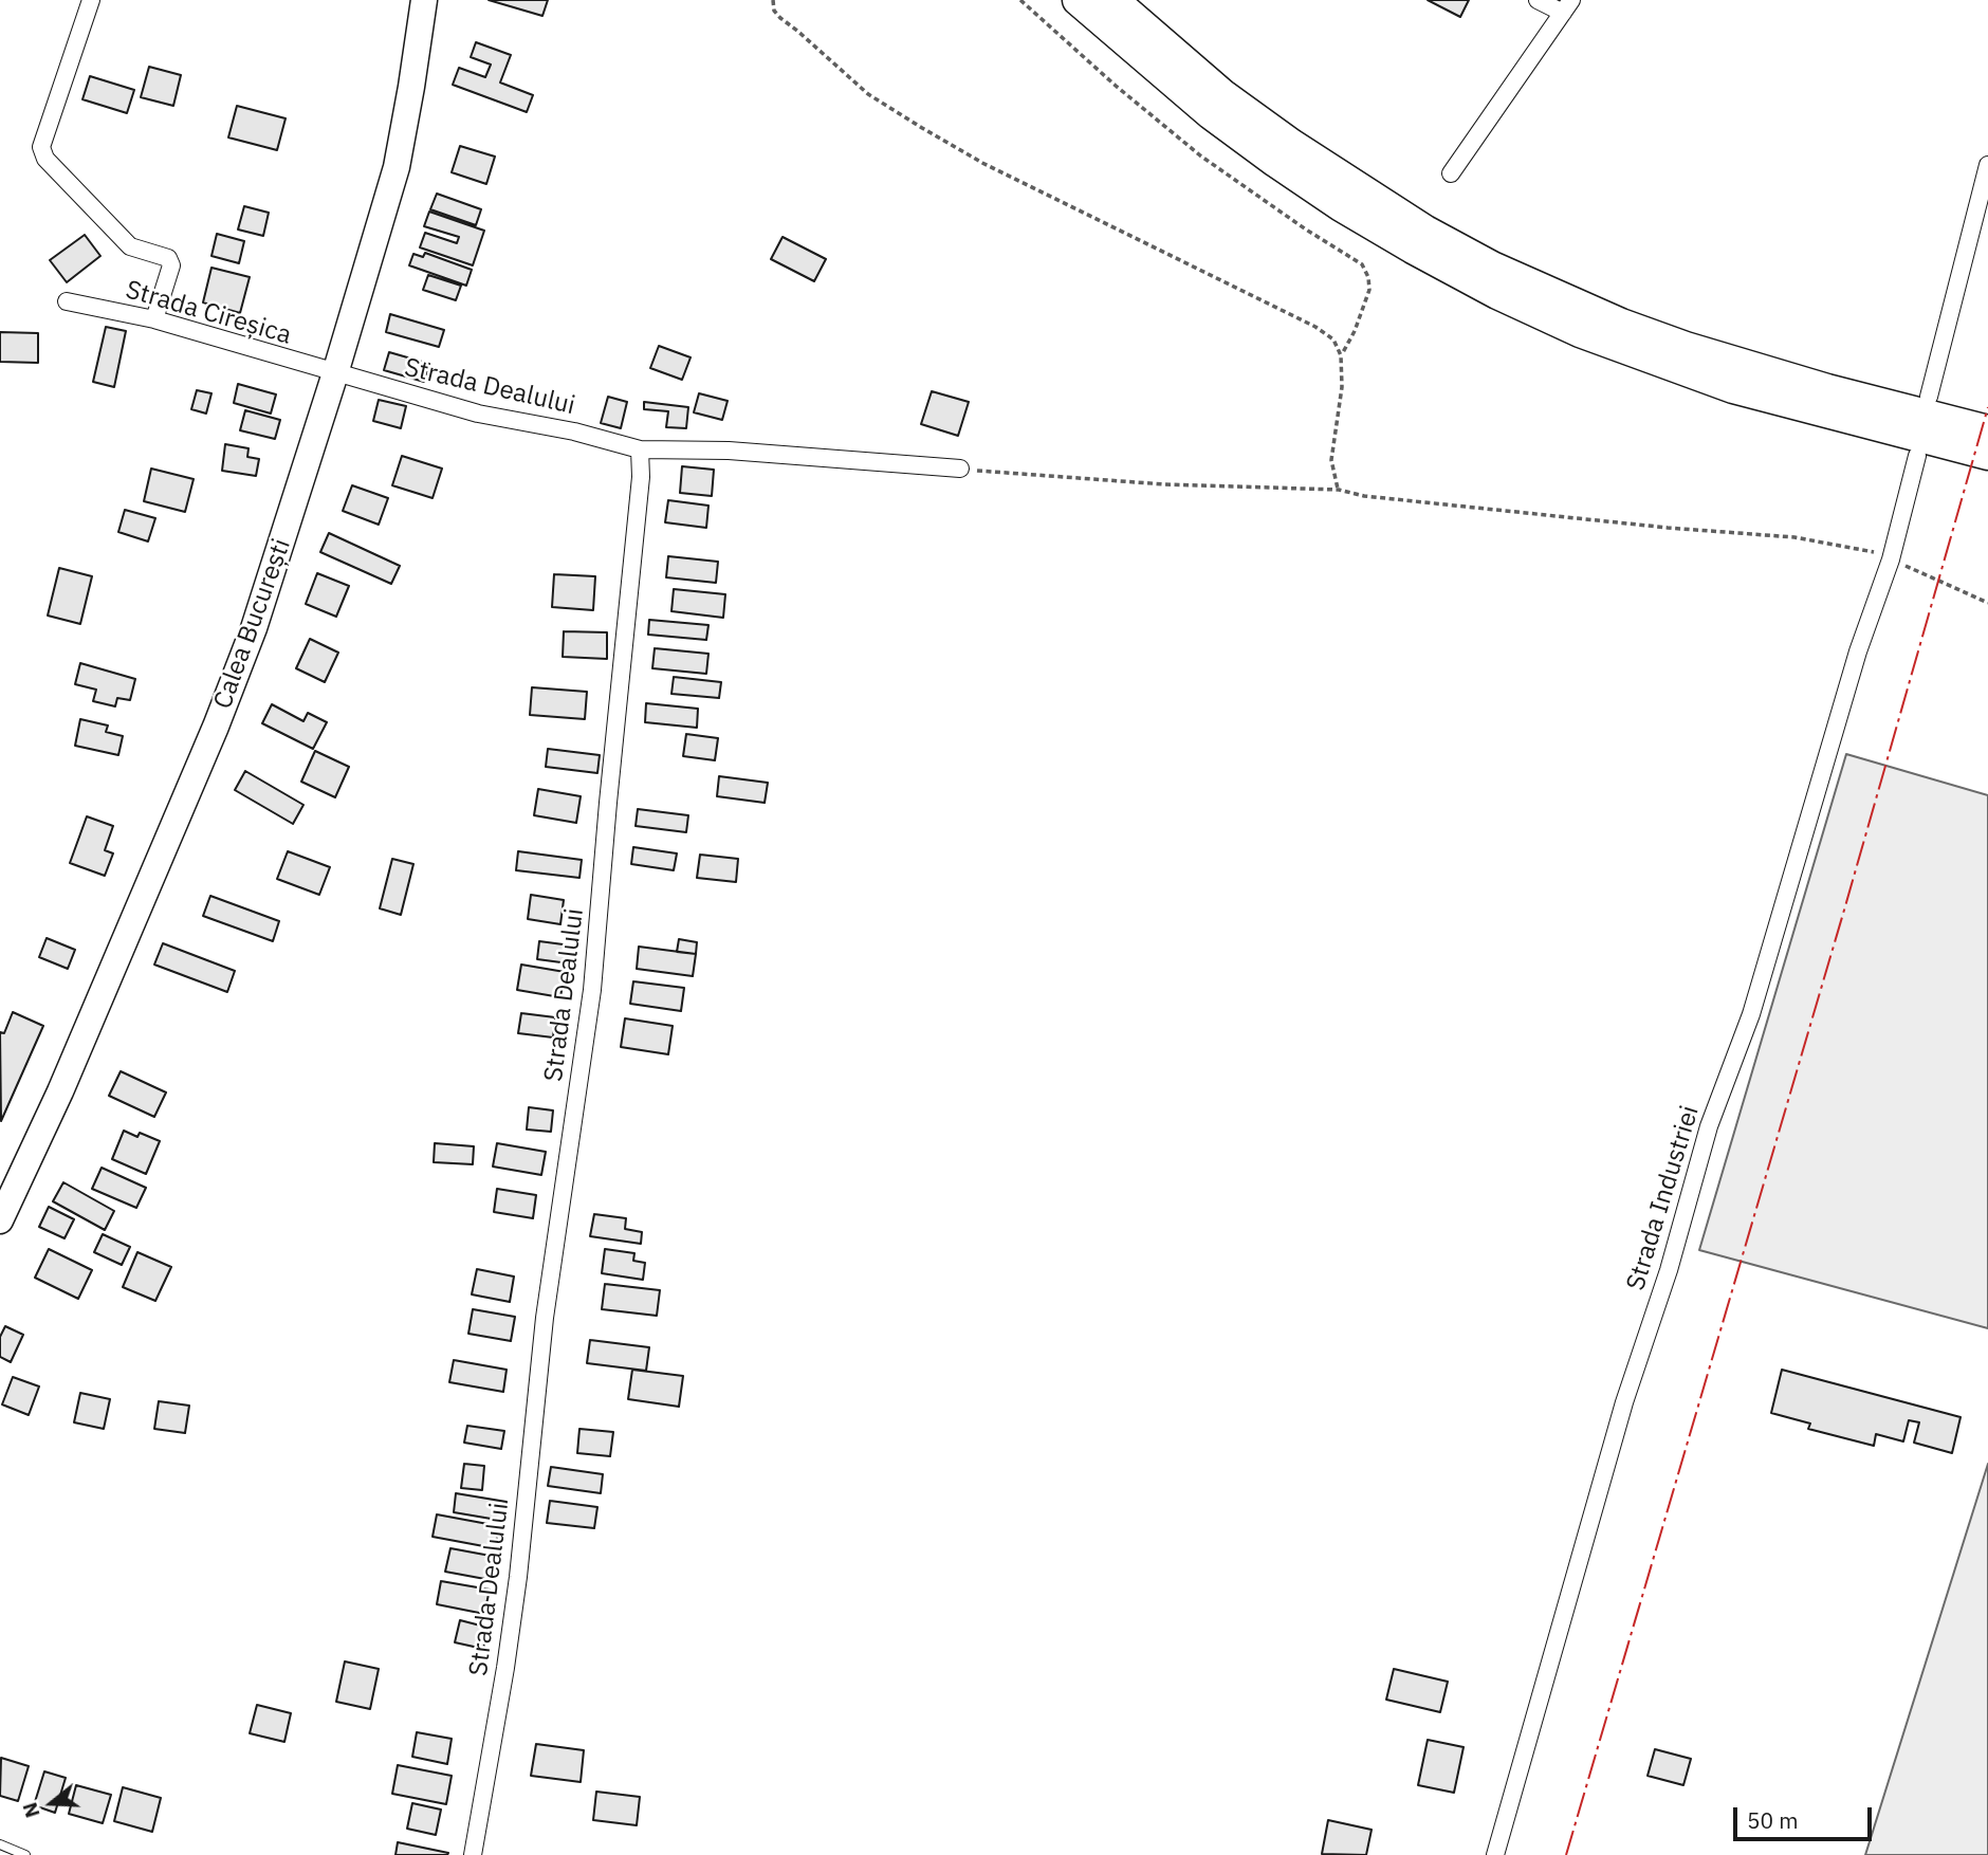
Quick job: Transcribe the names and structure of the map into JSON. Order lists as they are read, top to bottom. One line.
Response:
{"streets":{"main road":["Calea București"],"street":["Strada Cireșica","Strada Dealului","Strada Industriei"]},"crossings":[["Strada Cireșica","Strada Dealului"],["Strada Cireșica","Calea București"],["Strada Dealului","Calea București"]],"scale_bar":"50 m","north":"left"}
